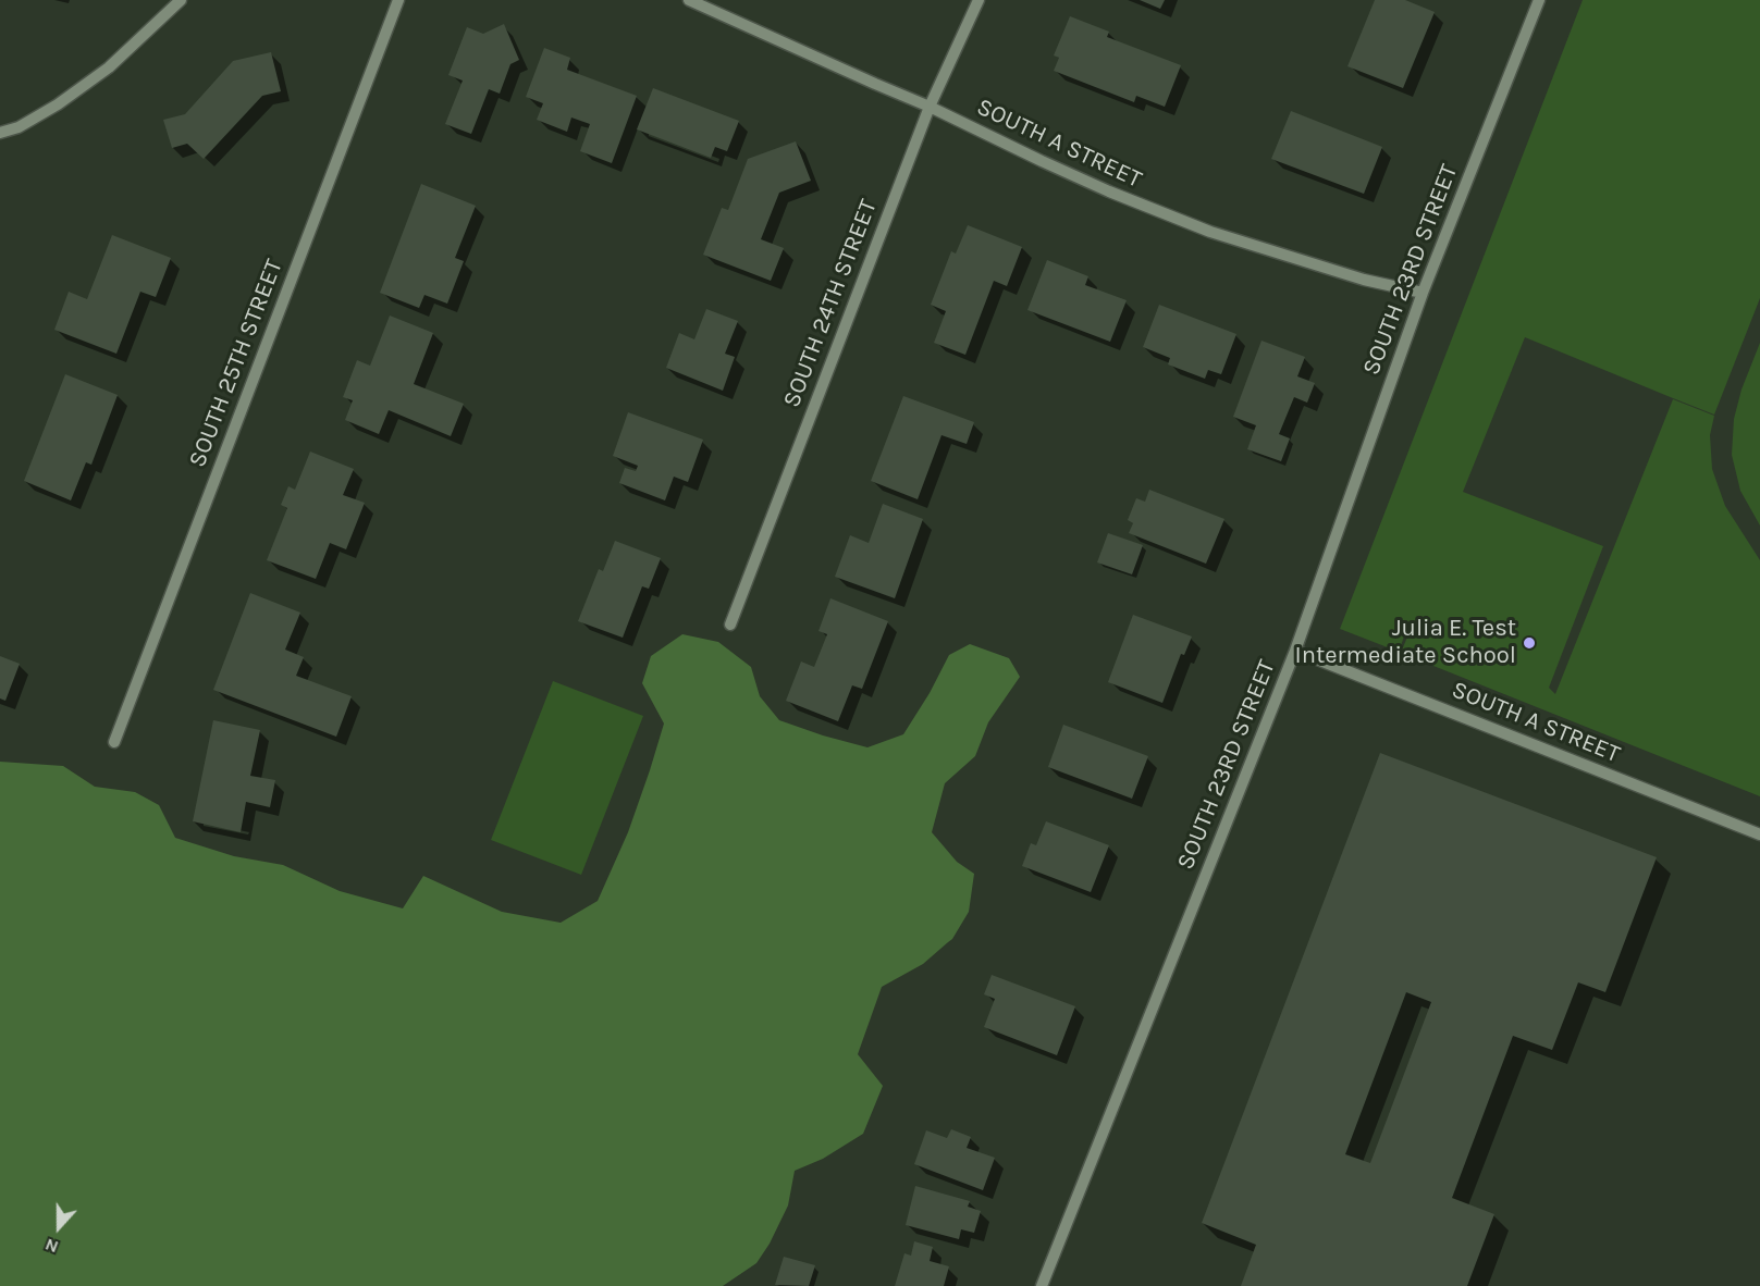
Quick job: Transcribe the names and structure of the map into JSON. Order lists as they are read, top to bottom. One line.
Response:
{"streets":{"street":["SOUTH A STREET","SOUTH 23RD STREET","SOUTH 24TH STREET","SOUTH 25TH STREET"]},"crossings":[["SOUTH A STREET","SOUTH 23RD STREET"],["SOUTH A STREET","SOUTH 24TH STREET"]],"places":["Julia E. Test Intermediate School"],"north":"bottom"}
